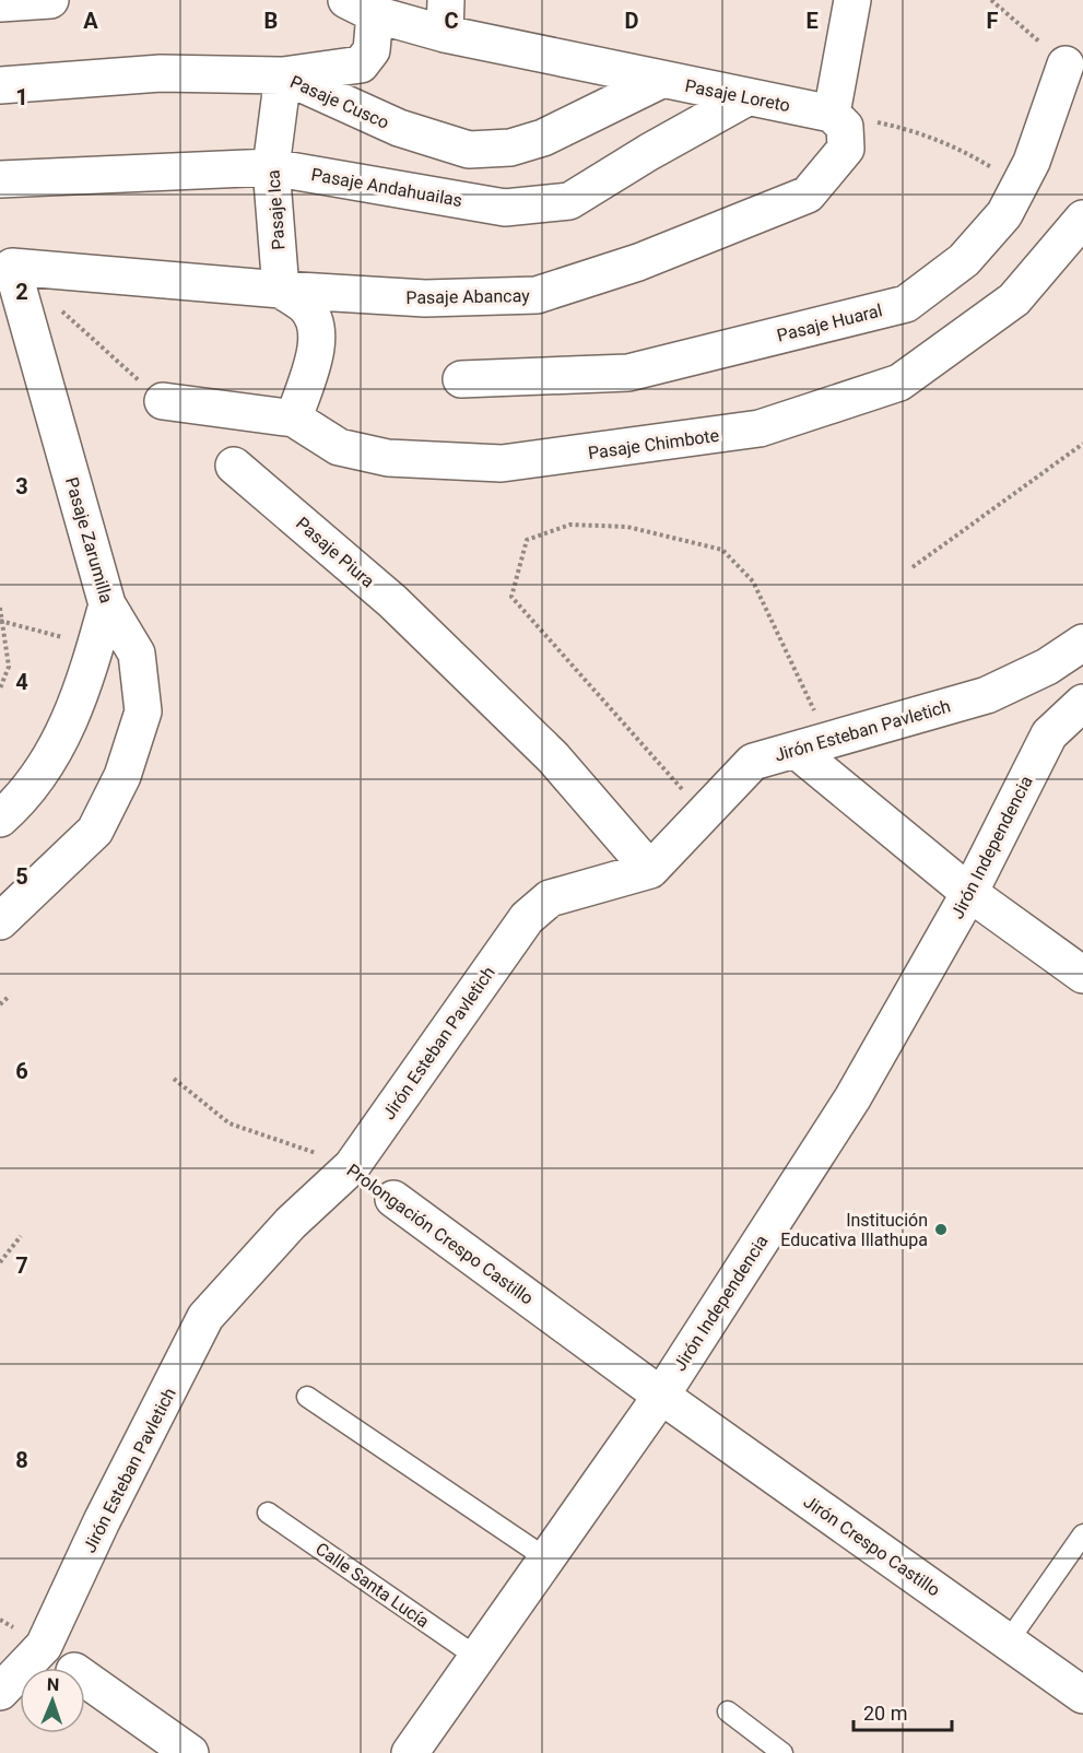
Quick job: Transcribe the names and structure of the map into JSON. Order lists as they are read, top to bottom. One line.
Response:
{"streets":{"street":["Pasaje Loreto","Pasaje Cusco","Pasaje Andahuailas","Pasaje Ica","Pasaje Abancay","Pasaje Huaral","Pasaje Chimbote","Pasaje Zarumilla","Pasaje Piura","Jirón Esteban Pavletich","Jirón Independencia","Prolongación Crespo Castillo","Jirón Crespo Castillo"],"lane":["Calle Santa Lucía"]},"crossings":[["Pasaje Loreto","Pasaje Cusco"],["Pasaje Loreto","Pasaje Andahuailas"],["Pasaje Loreto","Pasaje Abancay"],["Pasaje Cusco","Pasaje Ica"],["Pasaje Andahuailas","Pasaje Ica"],["Pasaje Ica","Pasaje Abancay"],["Pasaje Abancay","Pasaje Zarumilla"],["Pasaje Piura","Jirón Esteban Pavletich"],["Jirón Esteban Pavletich","Prolongación Crespo Castillo"],["Jirón Independencia","Prolongación Crespo Castillo"],["Jirón Independencia","Jirón Crespo Castillo"],["Jirón Independencia","Calle Santa Lucía"],["Prolongación Crespo Castillo","Jirón Crespo Castillo"]],"places":["Institución Educativa Illathupa"],"scale_bar":"20 m","north":"top","grid":{"columns":["A","B","C","D","E","F"],"rows":["1","2","3","4","5","6","7","8"]}}
